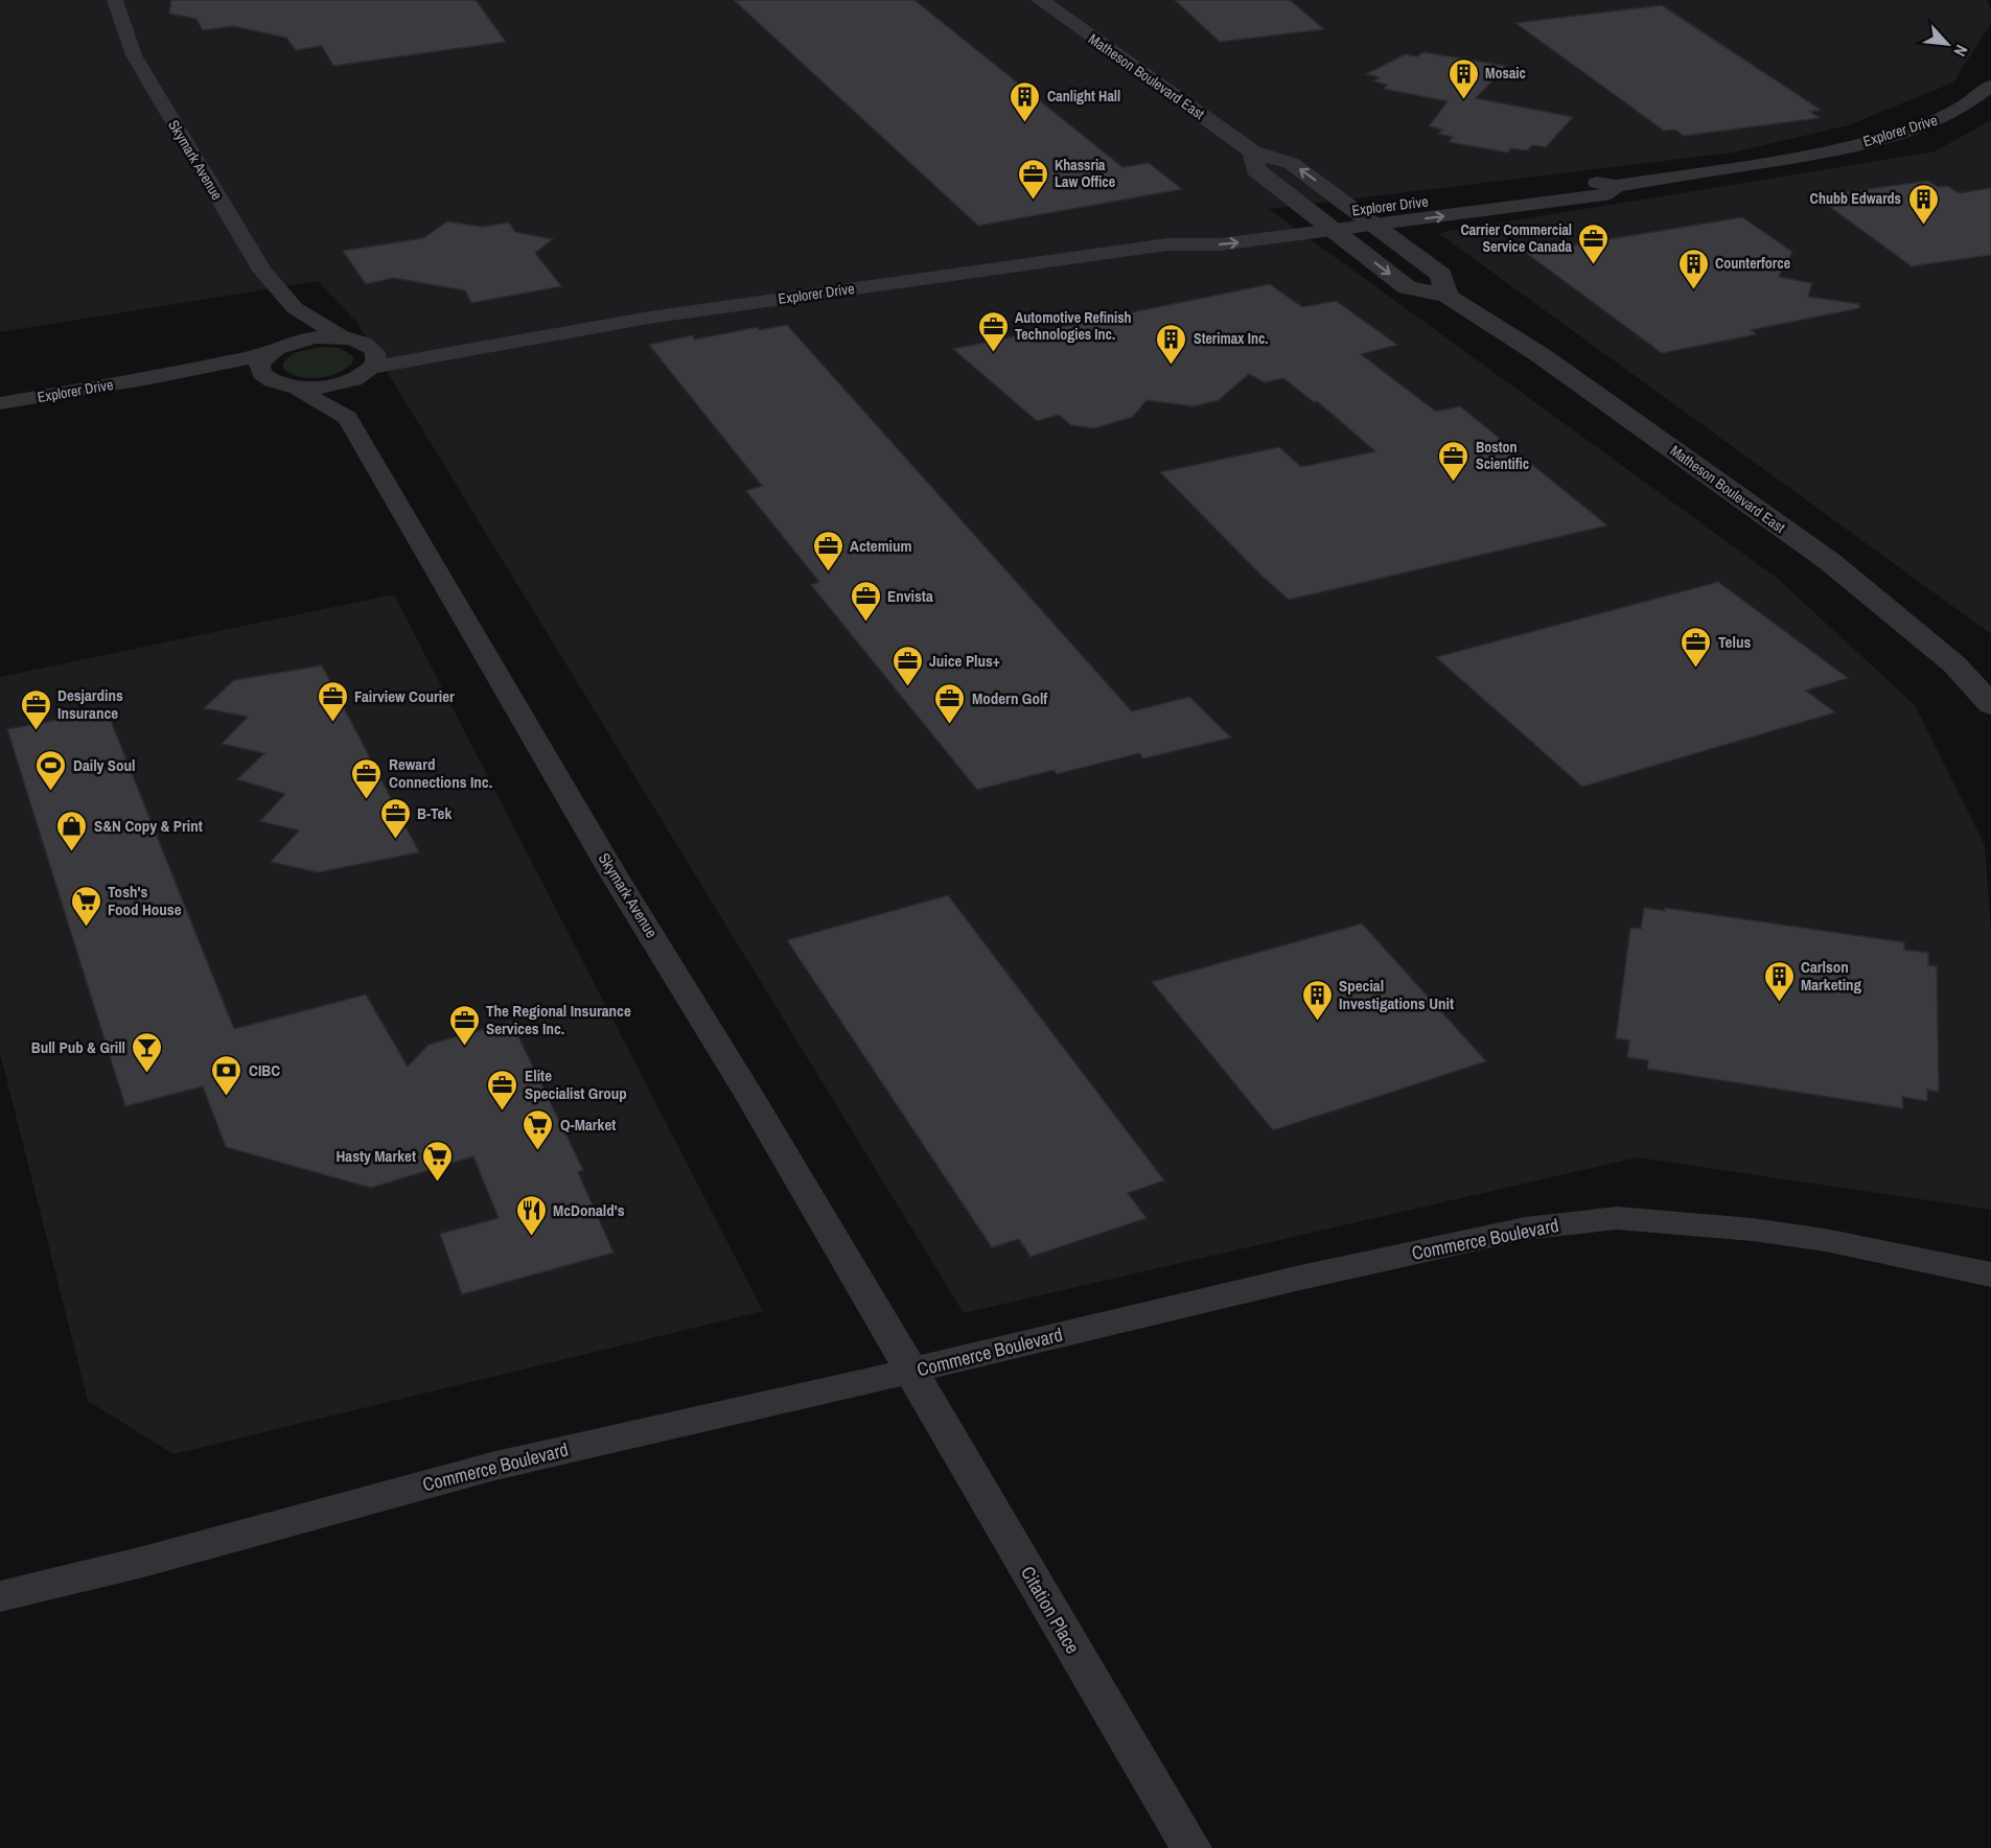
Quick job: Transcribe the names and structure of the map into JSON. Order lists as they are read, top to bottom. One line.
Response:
{"streets":{"street":["Matheson Boulevard East","Explorer Drive","Skymark Avenue","Commerce Boulevard","Citation Place"]},"crossings":[["Matheson Boulevard East","Explorer Drive"],["Explorer Drive","Skymark Avenue"],["Skymark Avenue","Commerce Boulevard"],["Skymark Avenue","Citation Place"],["Commerce Boulevard","Citation Place"]],"places":{"building":["Mosaic","Canlight Hall","Chubb Edwards","Counterforce","Sterimax Inc.","Carlson Marketing","Special Investigations Unit"],"office":["Khassria Law Office","Carrier Commercial Service Canada","Automotive Refinish Technologies Inc.","Boston Scientific","Actemium","Envista","Telus","Juice Plus+","Fairview Courier","Modern Golf","Desjardins Insurance","Reward Connections Inc.","B-Tek","The Regional Insurance Services Inc.","Elite Specialist Group"],"sports":["Daily Soul"],"shop":["S&N Copy & Print"],"supermarket":["Tosh's Food House","Q-Market","Hasty Market"],"bar":["Bull Pub & Grill"],"bank":["CIBC"],"restaurant":["McDonald's"]},"north":"bottom right"}
